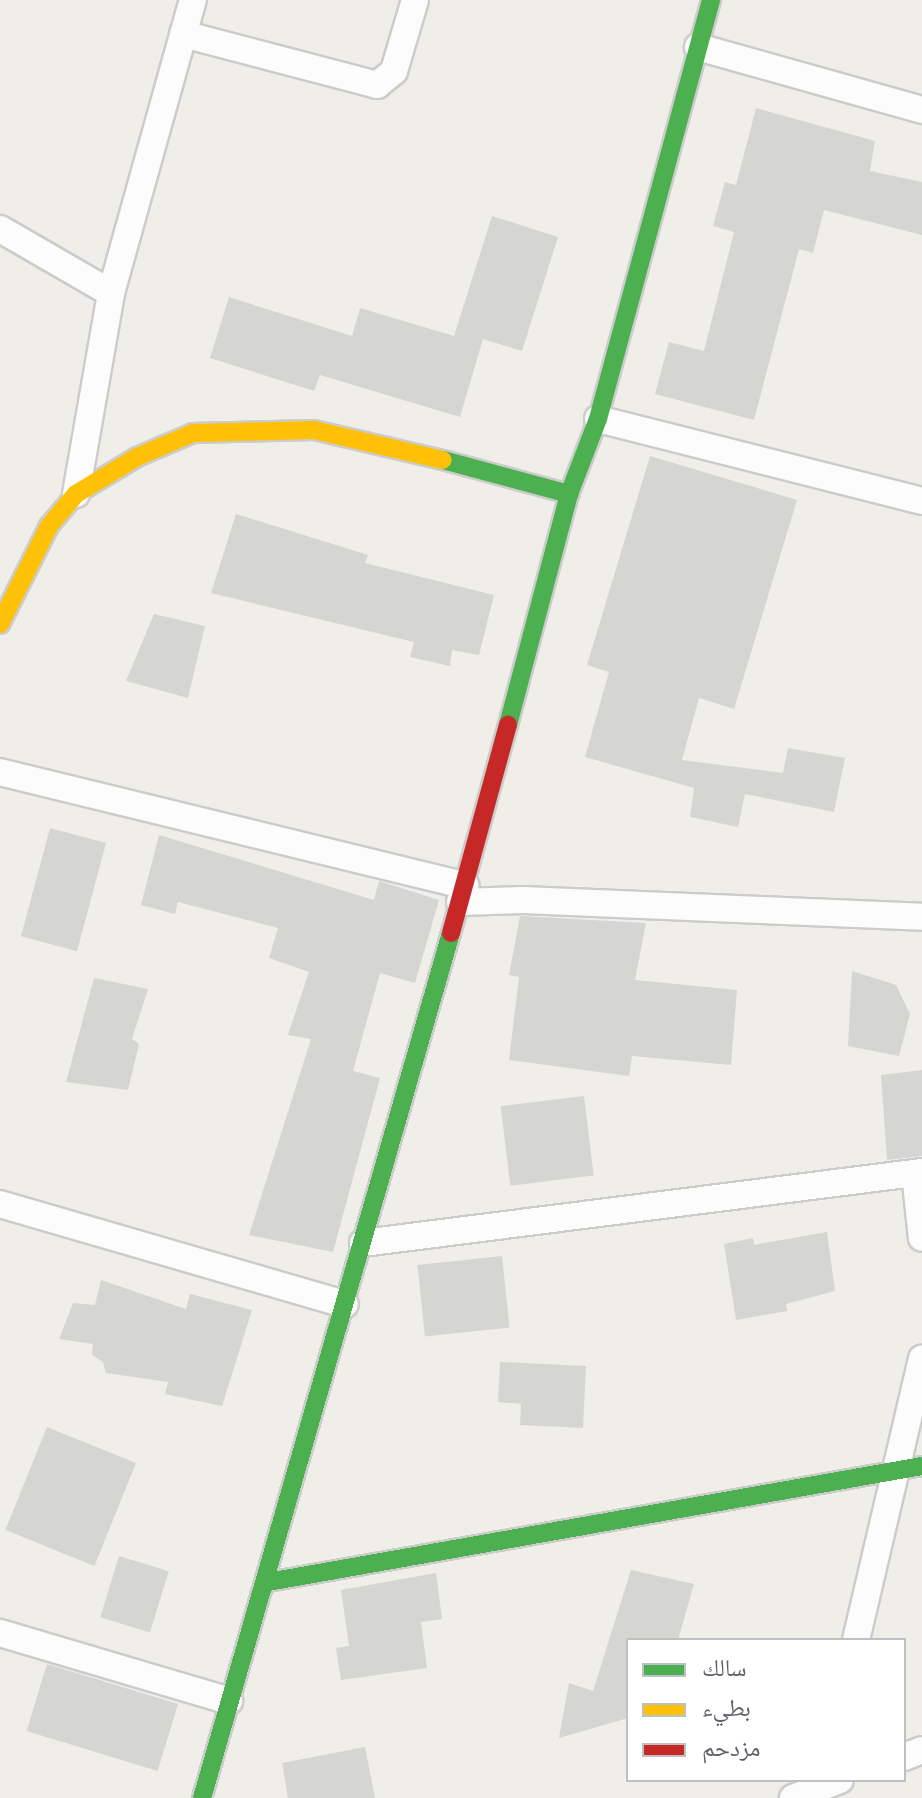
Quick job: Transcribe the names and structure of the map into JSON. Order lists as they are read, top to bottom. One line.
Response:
{"legend":["سالك","بطيء","مزدحم"]}
